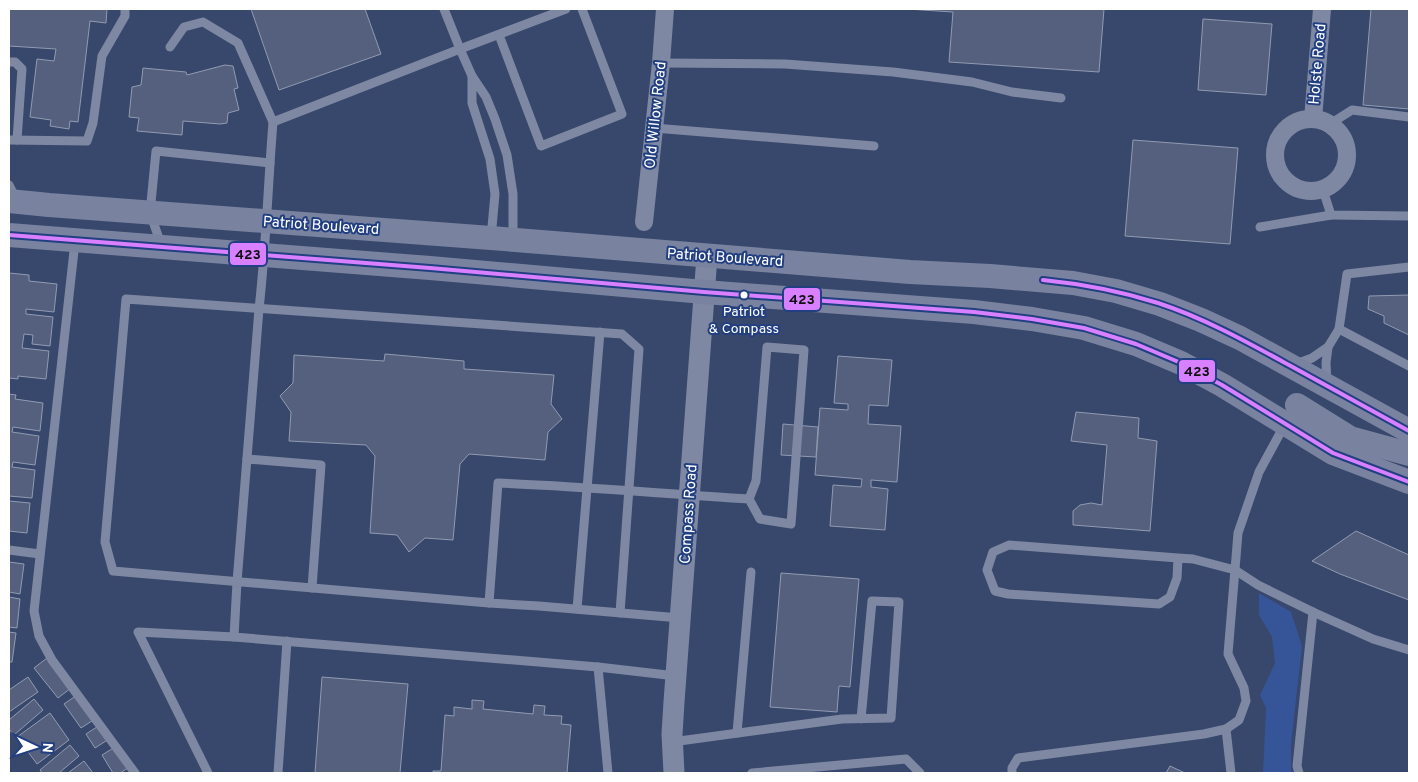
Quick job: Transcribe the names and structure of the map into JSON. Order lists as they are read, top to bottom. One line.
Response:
{"streets":{"main road":["Patriot Boulevard"],"street":["Holste Road","Old Willow Road","Compass Road"]},"crossings":[["Patriot Boulevard","Compass Road"]],"places":["Patriot & Compass"],"lines":["transit line 423"],"north":"right"}
